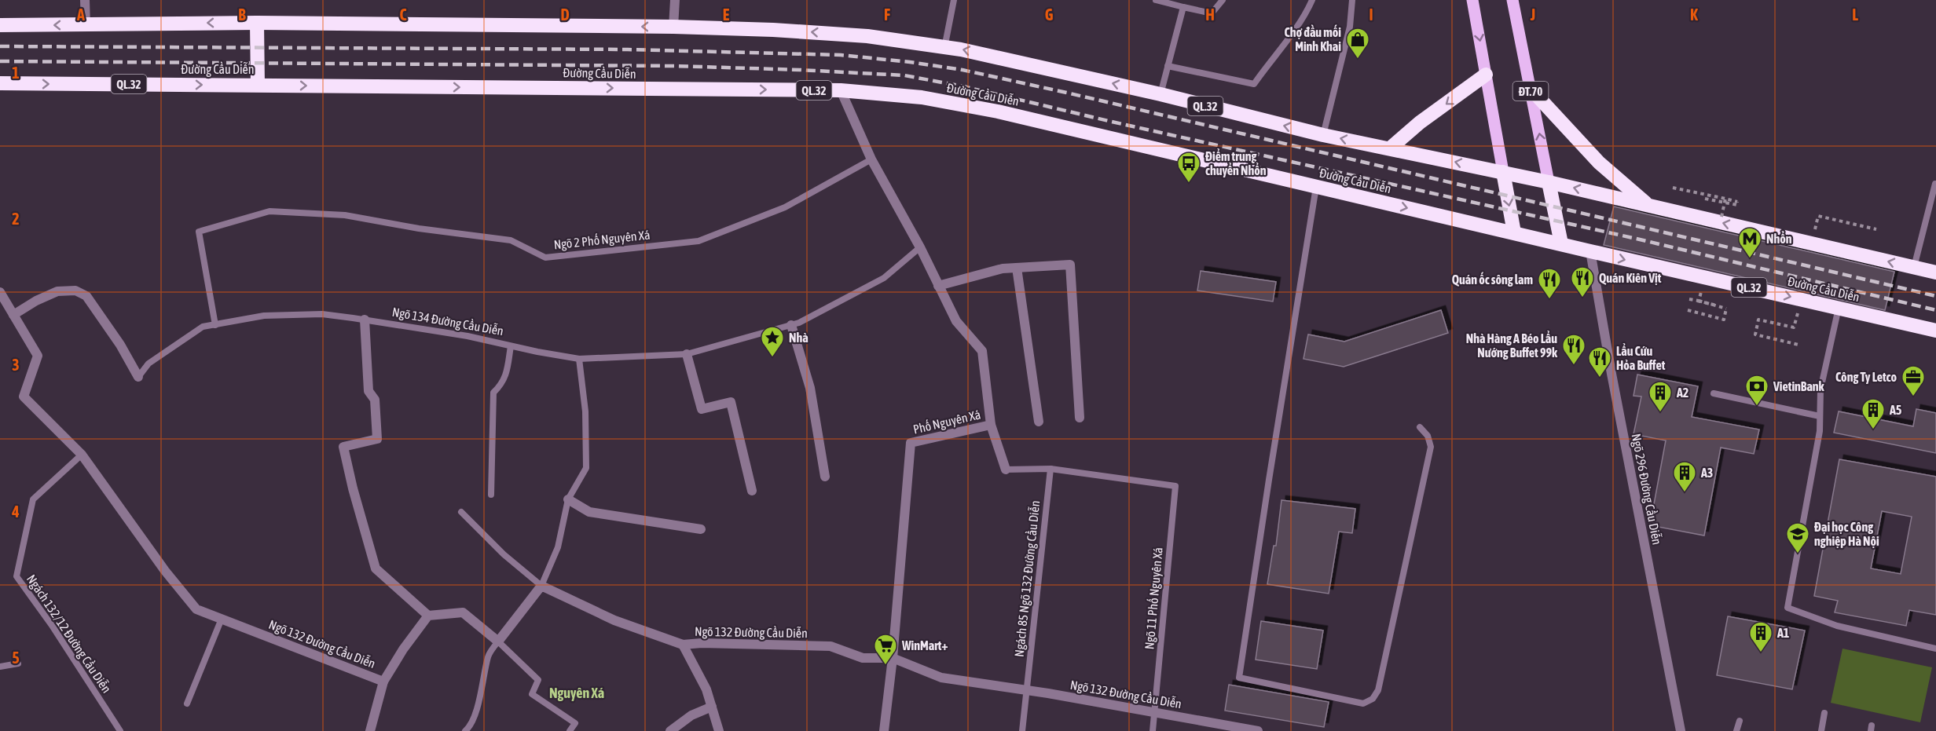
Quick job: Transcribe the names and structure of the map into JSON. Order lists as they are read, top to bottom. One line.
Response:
{"streets":{"highway":["Đường Cầu Diễn","QL.32","ĐT.70"],"street":["Ngõ 134 Đường Cầu Diễn","Phố Nguyên Xá","Ngõ 296 Đường Cầu Diễn","Ngõ 132 Đường Cầu Diễn"],"lane":["Ngõ 2 Phố Nguyên Xá","Ngách 85 Ngõ 132 Đường Cầu Diễn","Ngõ 11 Phố Nguyên Xá","Ngách 132/12 Đường Cầu Diễn"]},"crossings":[["Đường Cầu Diễn","ĐT.70"],["Đường Cầu Diễn","Phố Nguyên Xá"],["Đường Cầu Diễn","Ngõ 296 Đường Cầu Diễn"],["QL.32","ĐT.70"],["Ngõ 2 Phố Nguyên Xá","Ngõ 134 Đường Cầu Diễn"],["Ngõ 2 Phố Nguyên Xá","Phố Nguyên Xá"],["Ngõ 134 Đường Cầu Diễn","Phố Nguyên Xá"],["Ngõ 134 Đường Cầu Diễn","Ngõ 132 Đường Cầu Diễn"],["Phố Nguyên Xá","Ngõ 132 Đường Cầu Diễn"],["Ngách 85 Ngõ 132 Đường Cầu Diễn","Ngõ 11 Phố Nguyên Xá"],["Ngách 85 Ngõ 132 Đường Cầu Diễn","Ngõ 132 Đường Cầu Diễn"],["Ngõ 11 Phố Nguyên Xá","Ngõ 132 Đường Cầu Diễn"],["Ngõ 132 Đường Cầu Diễn","Ngách 132/12 Đường Cầu Diễn"]],"districts":["Nguyên Xá"],"places":{"shop":["Chợ đầu mối Minh Khai"],"bus stop":["Điểm trung chuyển Nhổn"],"metro station":["Nhổn"],"restaurant":["Quán Kiên Vịt","Quán ốc sông lam","Nhà Hàng A Béo Lẩu Nướng Buffet 99k","Lẩu Cứu Hỏa Buffet"],"place":["Nhà"],"office":["Công Ty Letco"],"bank":["VietinBank"],"building":["A2","A5","A3","A1"],"school or university":["Đại học Công nghiệp Hà Nội"],"supermarket":["WinMart+"]},"grid":{"columns":["A","B","C","D","E","F","G","H","I","J","K","L"],"rows":["1","2","3","4","5"]}}
